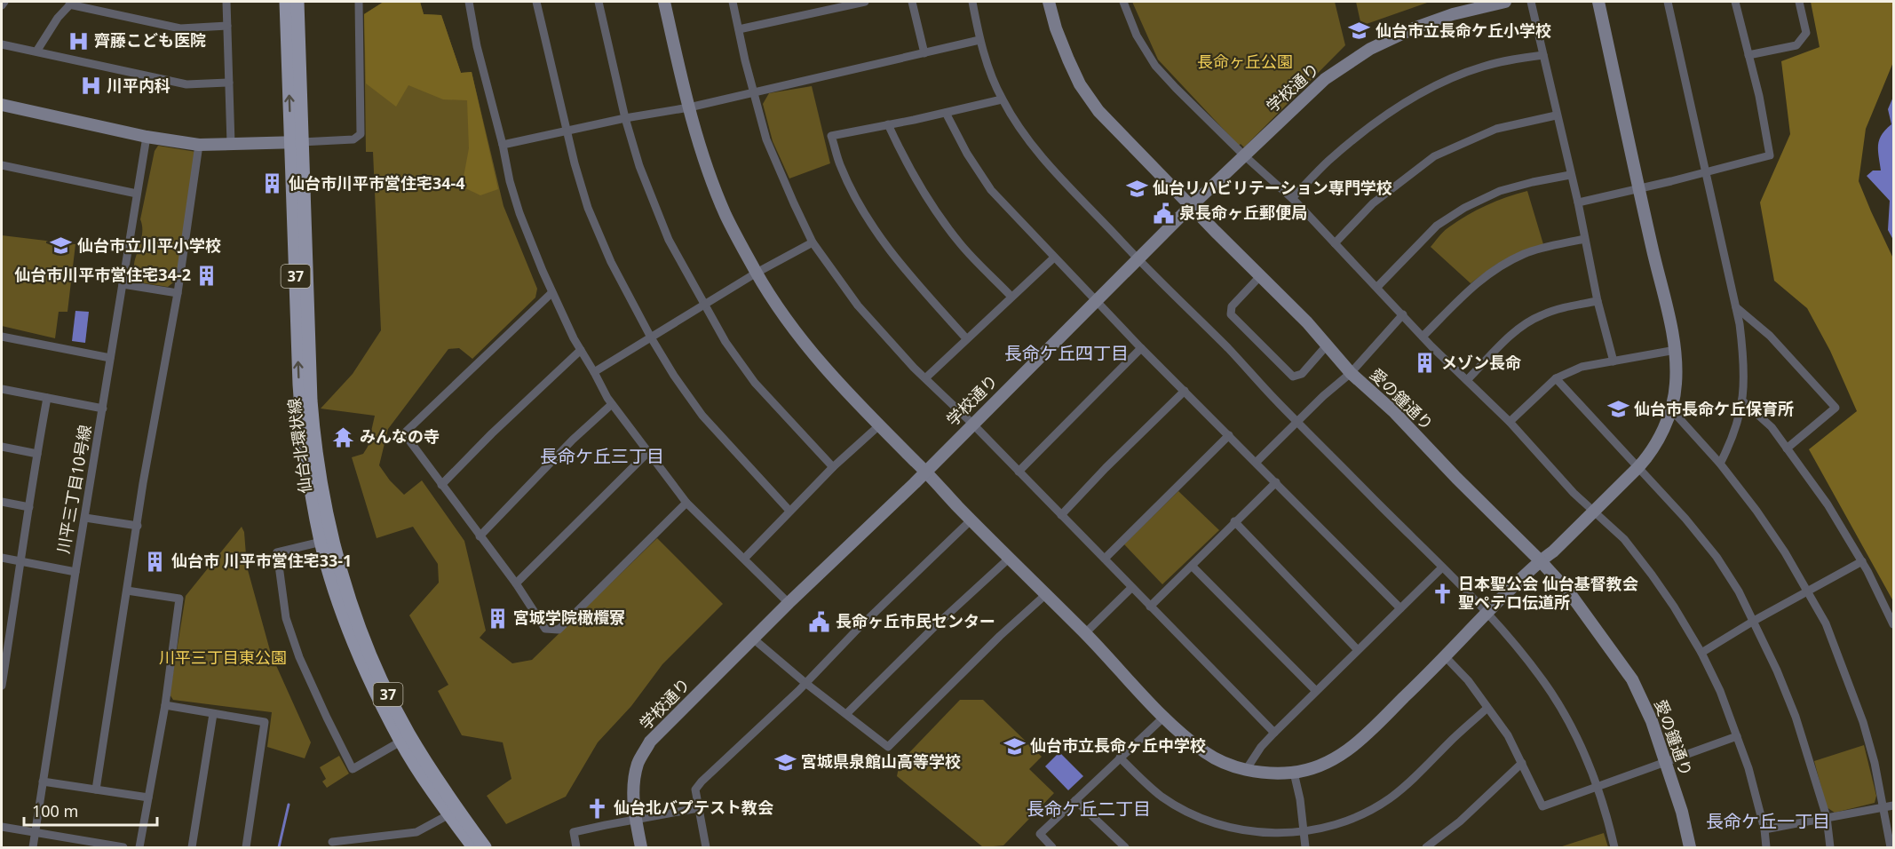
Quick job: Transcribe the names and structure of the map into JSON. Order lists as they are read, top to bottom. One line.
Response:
{"streets":{"main road":["37","仙台北環状線"],"street":["学校通り","愛の鐘通り","川平三丁目10号線"]},"crossings":[["学校通り","愛の鐘通り"]],"districts":["長命ケ丘四丁目","長命ケ丘三丁目","長命ケ丘二丁目","長命ケ丘一丁目"],"parks":["長命ヶ丘公園","川平三丁目東公園"],"places":{"school or university":["仙台市立長命ケ丘小学校","仙台リハビリテーション専門学校","仙台市立川平小学校","仙台市長命ケ丘保育所","仙台市立長命ヶ丘中学校","宮城県泉館山高等学校"],"hospital":["齊藤こども医院","川平内科"],"building":["仙台市川平市営住宅34-4","仙台市川平市営住宅34-2","メゾン長命","仙台市 川平市営住宅33-1","宮城学院橄欖寮"],"public building":["泉長命ヶ丘郵便局","長命ヶ丘市民センター"],"temple":["みんなの寺"],"church":["日本聖公会 仙台基督教会 聖ペテロ伝道所","仙台北バプテスト教会"]},"scale_bar":"100 m"}
